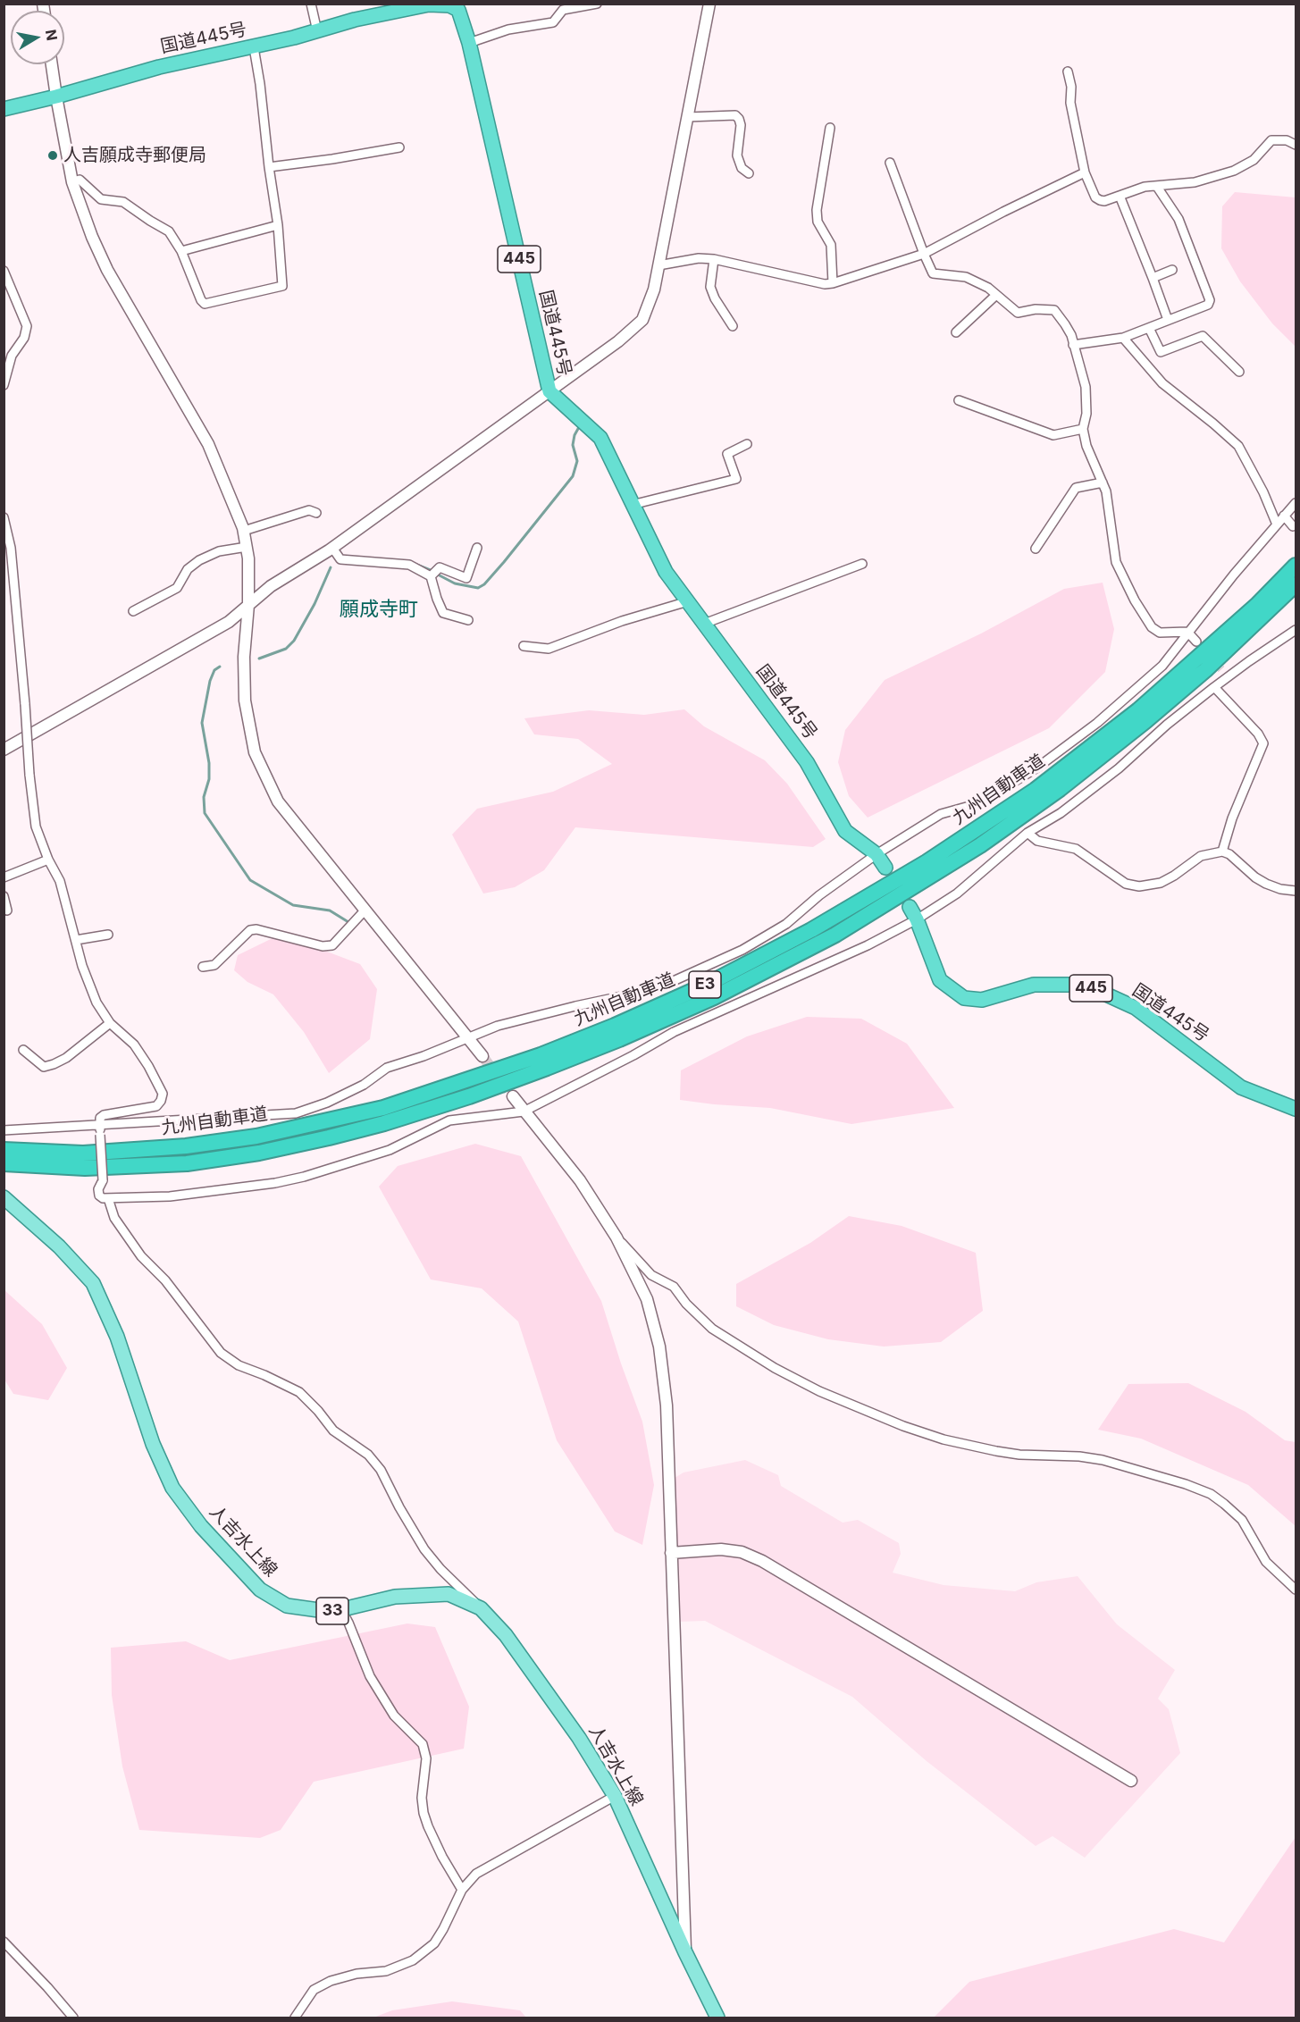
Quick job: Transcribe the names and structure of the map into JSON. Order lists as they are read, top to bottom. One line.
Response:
{"streets":{"highway":["国道445号","445","九州自動車道","E3"],"main road":["人吉水上線","33"]},"districts":["願成寺町"],"places":["人吉願成寺郵便局"],"north":"right"}
